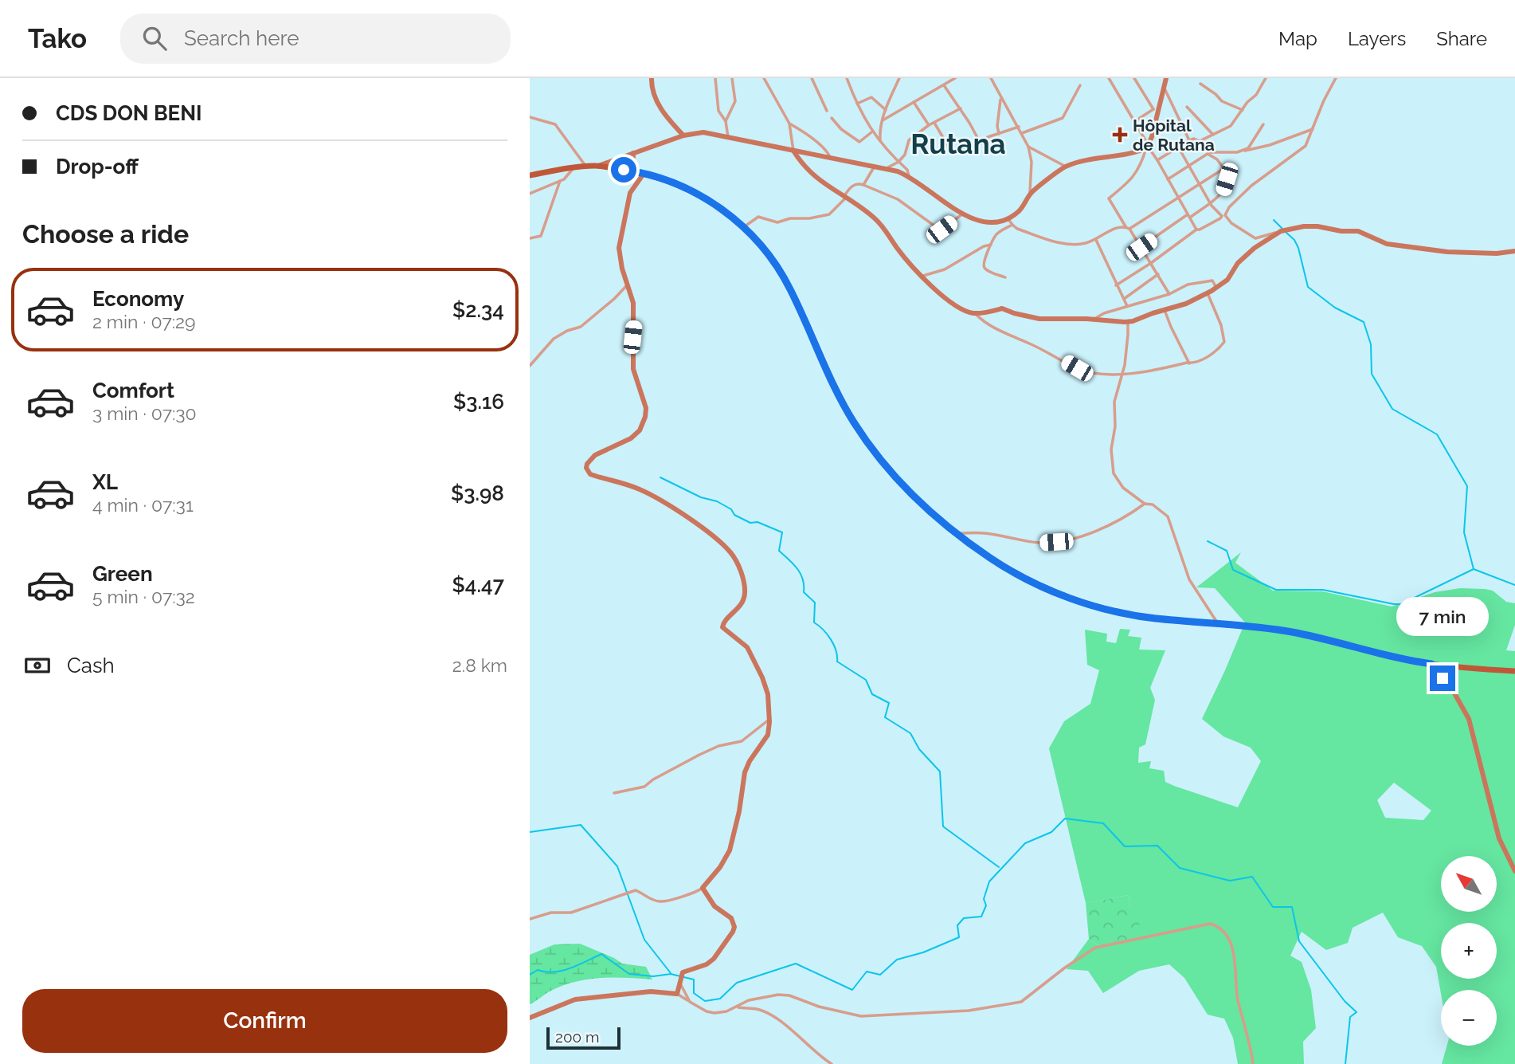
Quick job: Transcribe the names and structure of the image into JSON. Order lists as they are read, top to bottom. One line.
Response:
{"districts":["Rutana"],"places":{"health":["Hôpital de Rutana"]},"scale_bar":"200 m","north":"top left","page":{"header":"Tako","search":"Search here","nav":["Map","Layers","Share"],"banner":["CDS DON BENI","Drop-off"],"heading":"Choose a ride","list":[{"name":"Economy","note":"2 min · 07:29","value":"$2.34"},{"name":"Comfort","note":"3 min · 07:30","value":"$3.16"},{"name":"XL","note":"4 min · 07:31","value":"$3.98"},{"name":"Green","note":"5 min · 07:32","value":"$4.47"}],"bubble":"7 min","pay":["Cash","2.8 km"],"map_buttons":["+","−"],"buttons":"Confirm","scale":"200 m"}}
